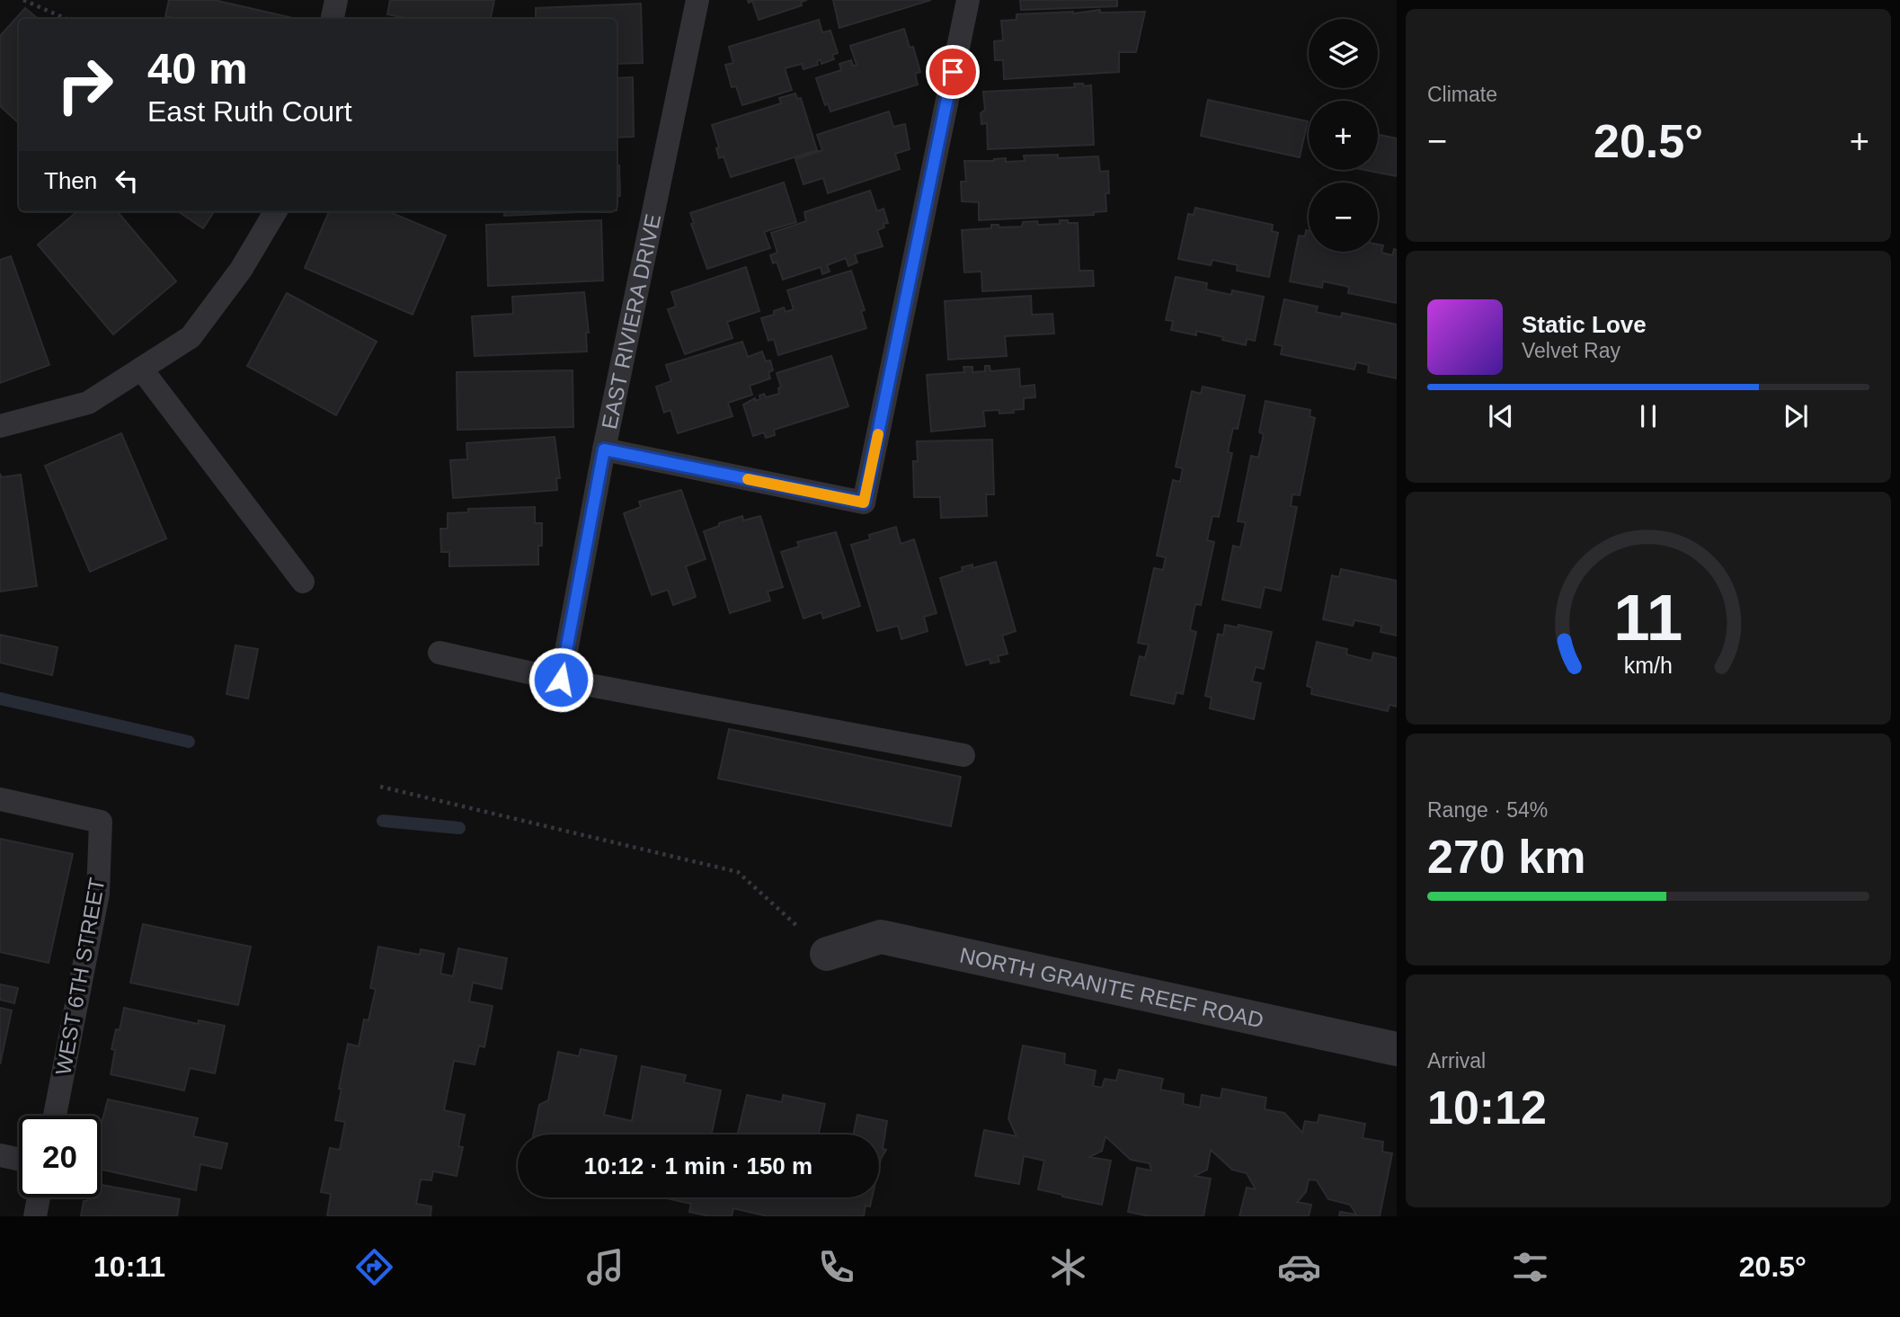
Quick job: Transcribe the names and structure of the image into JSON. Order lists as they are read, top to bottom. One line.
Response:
{"streets":{"street":["NORTH GRANITE REEF ROAD"],"lane":["EAST RIVIERA DRIVE","WEST 6TH STREET"]},"page":{"tile":["Climate",["Range · 54%","270 km"],["Arrival","10:12"]],"map_buttons":["+","−"],"turn":["40 m","East Ruth Court"],"heat":["−","20.5°","+"],"then":"Then","song":["Static Love","Velvet Ray"],"limit":"20","trip":"10:12 · 1 min · 150 m","tabs":["10:11","20.5°"],"gauge":["11","km/h"]}}
